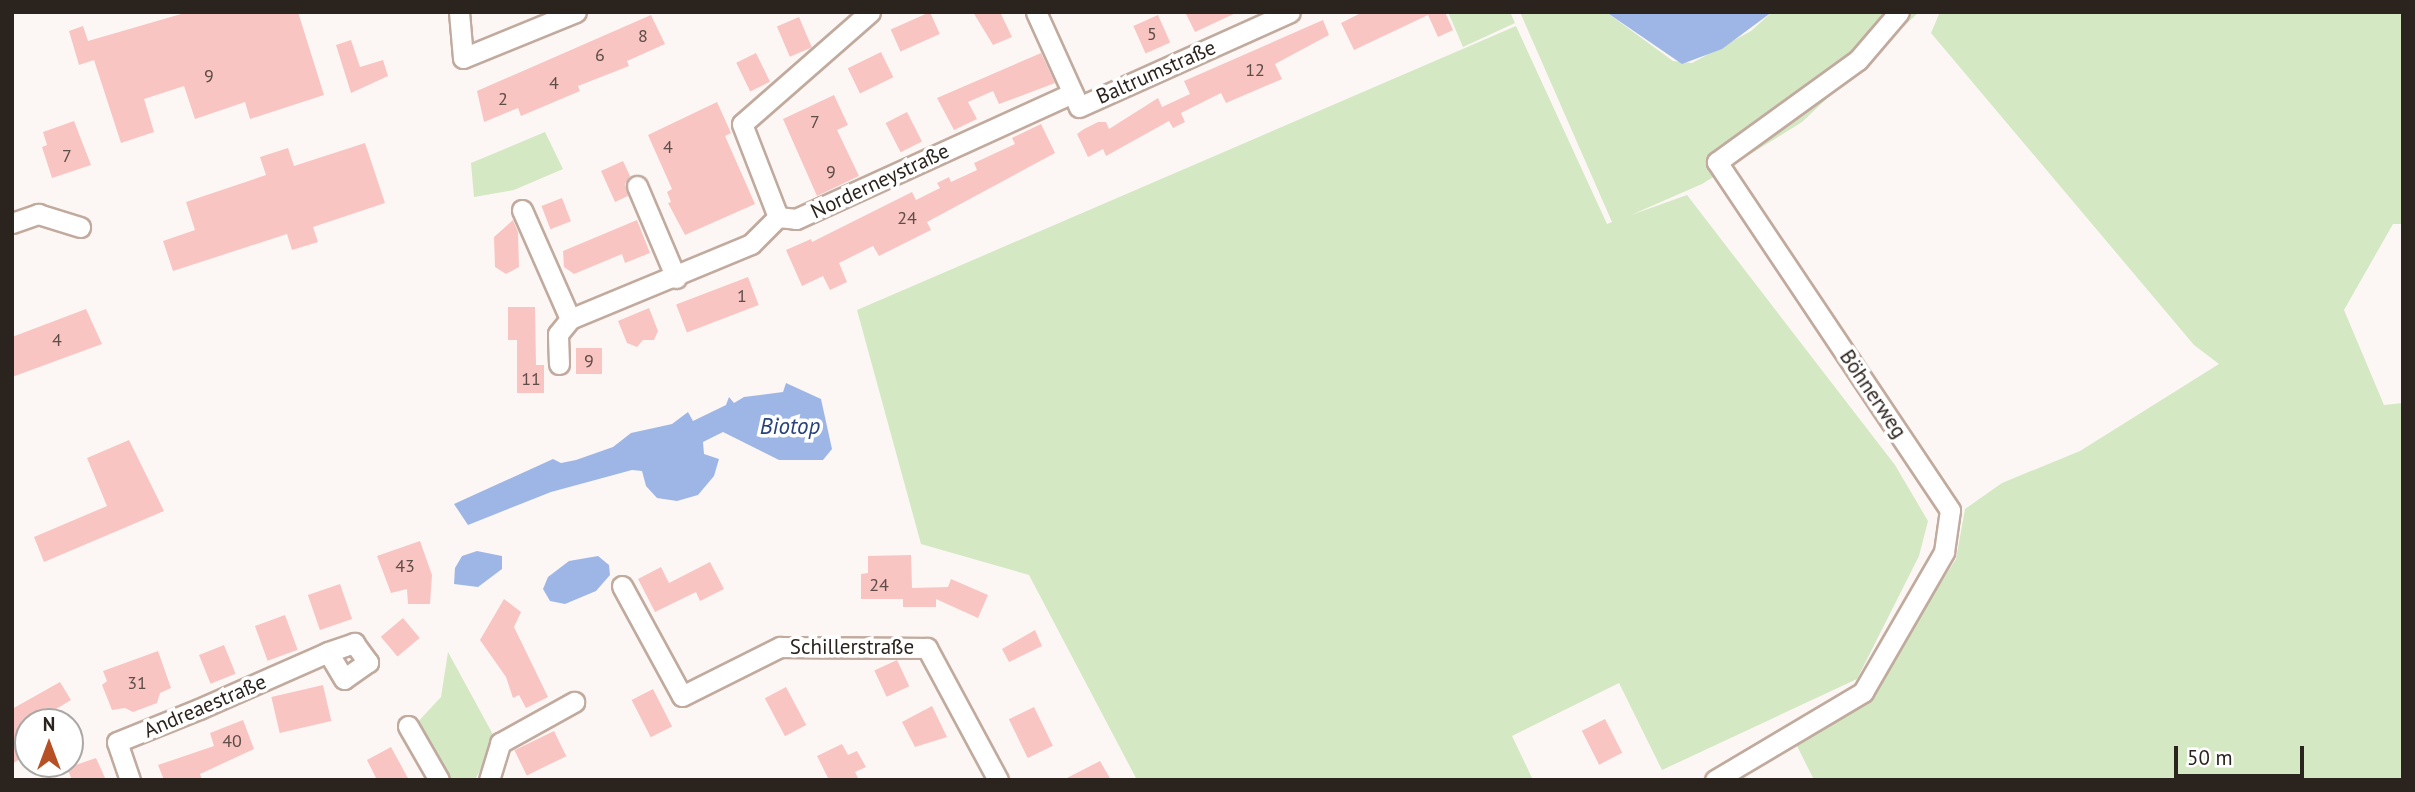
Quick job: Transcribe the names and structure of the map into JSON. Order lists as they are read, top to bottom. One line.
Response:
{"streets":{"street":["Baltrumstraße","Norderneystraße","Böhnerweg","Schillerstraße","Andreaestraße"]},"crossings":[["Baltrumstraße","Norderneystraße"]],"water":["Biotop"],"house_numbers":["5","8","6","12","9","4","2","7","4","7","9","24","1","4","9","11","43","24","31","40"],"scale_bar":"50 m","north":"top"}
